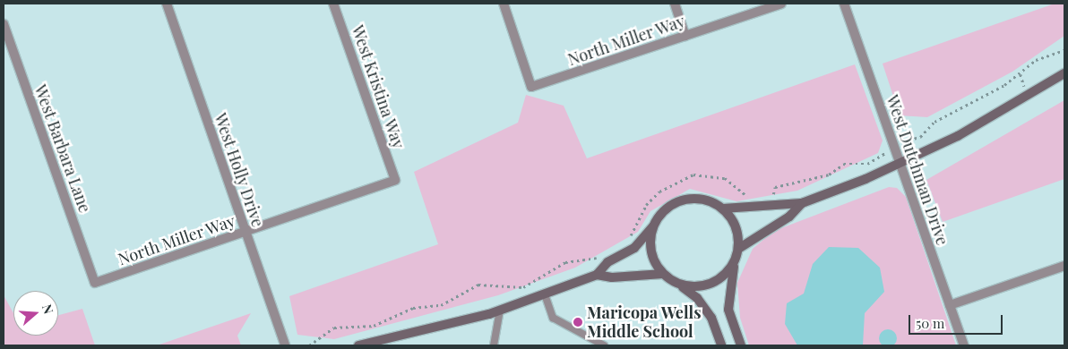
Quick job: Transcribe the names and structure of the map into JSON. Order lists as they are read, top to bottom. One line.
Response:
{"streets":{"street":["North Miller Way","West Kristina Way","West Barbara Lane","West Holly Drive","West Dutchman Drive"]},"crossings":[["North Miller Way","West Kristina Way"],["North Miller Way","West Barbara Lane"],["North Miller Way","West Holly Drive"]],"places":["Maricopa Wells Middle School"],"scale_bar":"50 m","north":"right"}
